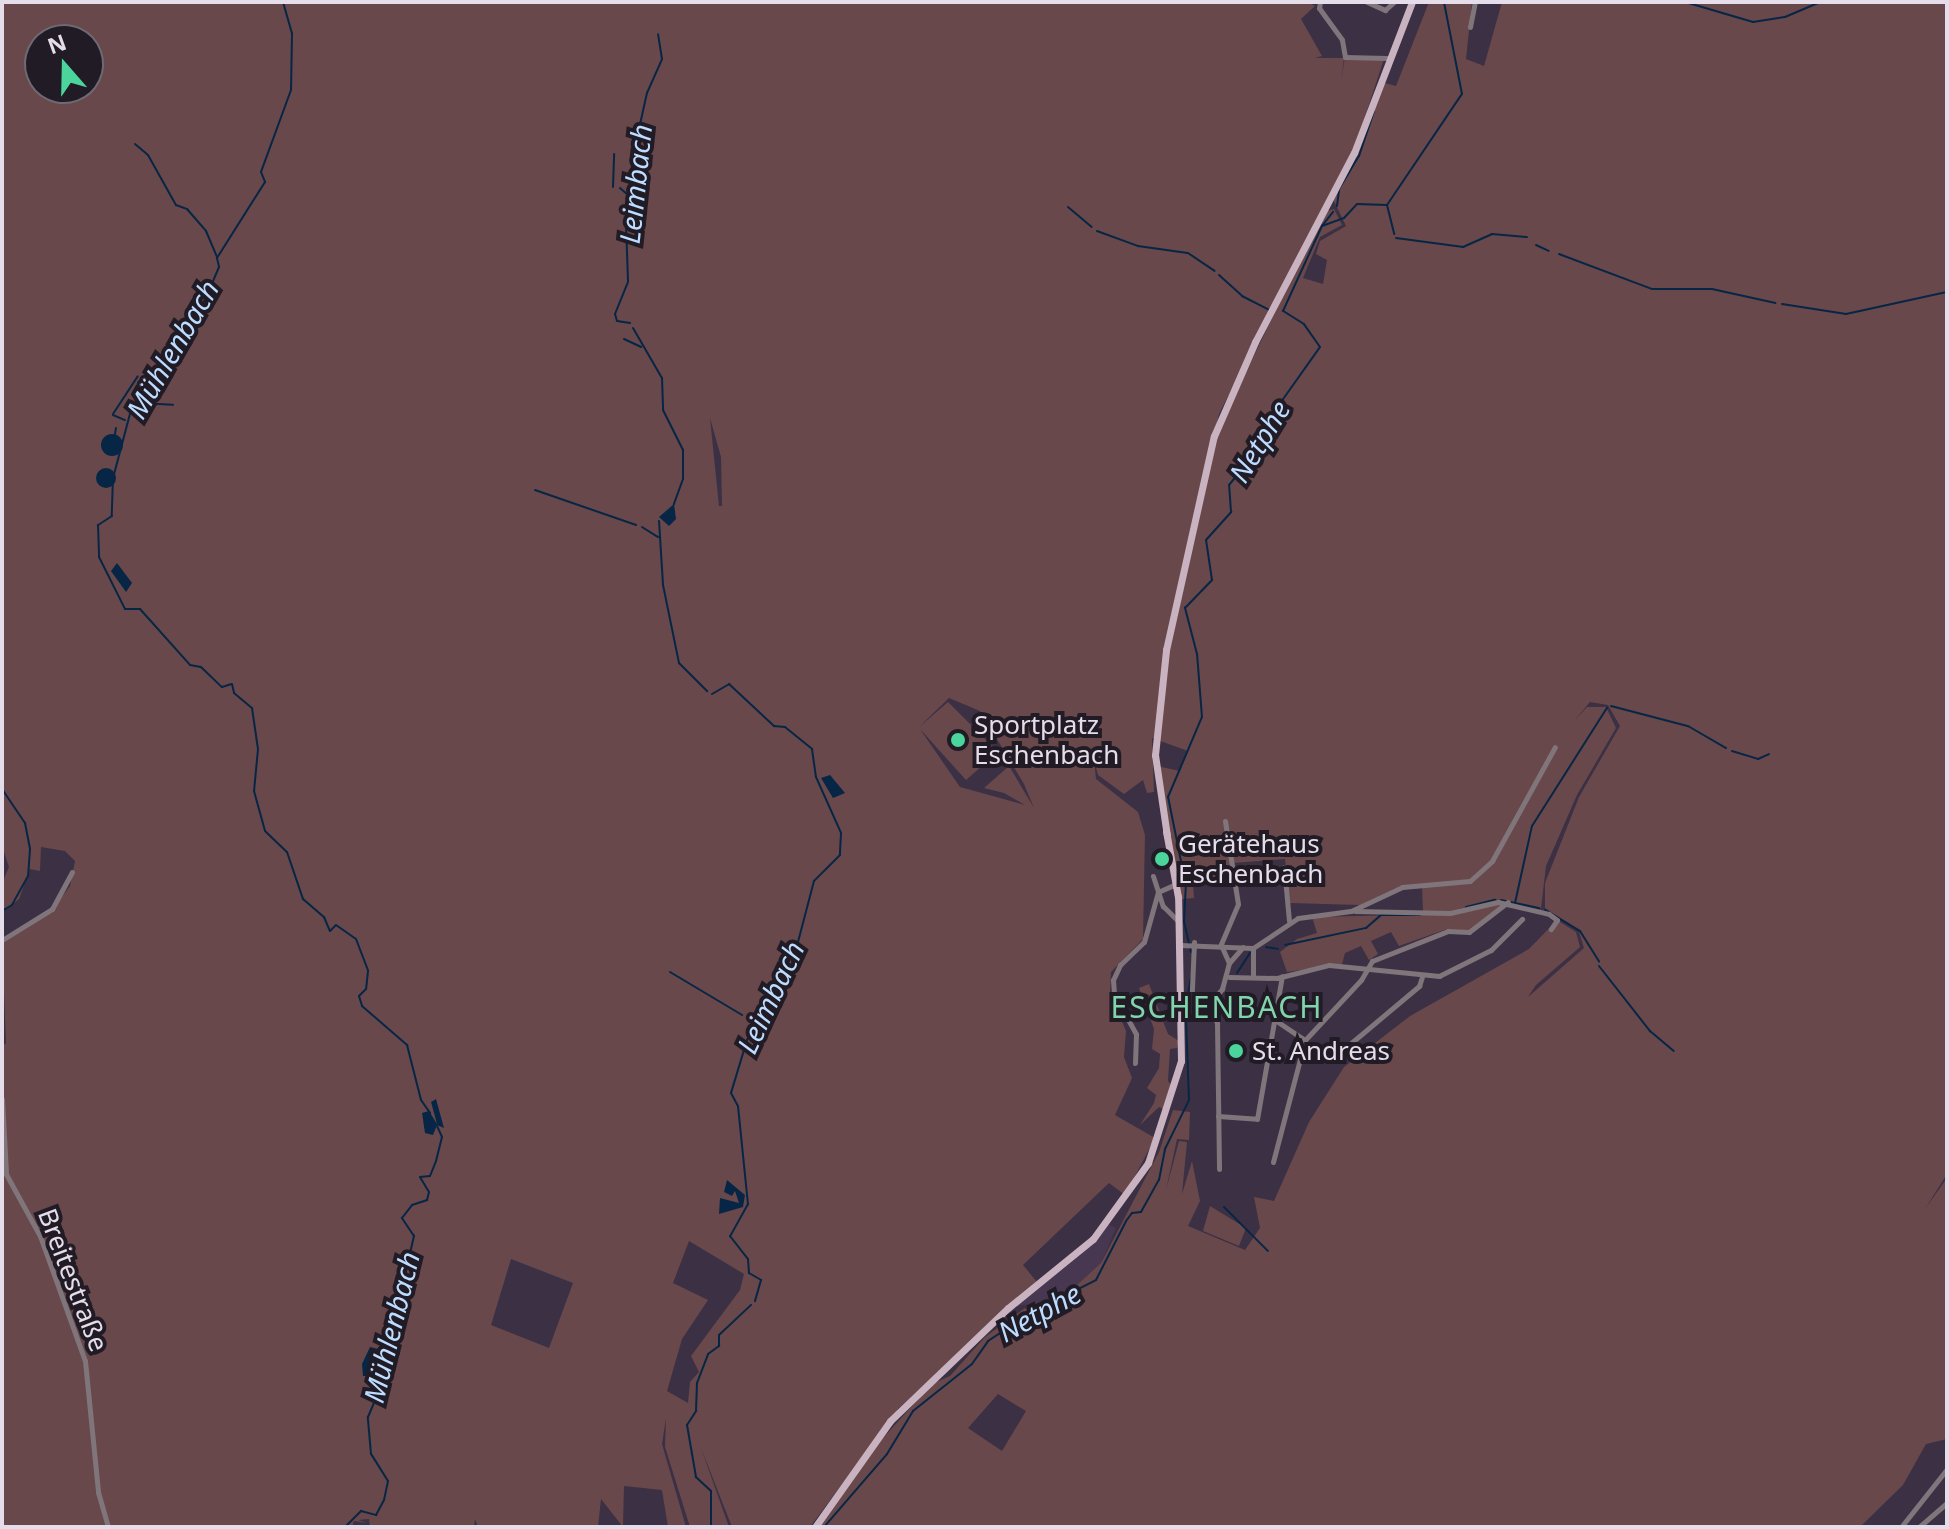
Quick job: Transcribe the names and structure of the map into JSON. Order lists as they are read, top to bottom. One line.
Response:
{"streets":{"street":["Breitestraße"]},"districts":["ESCHENBACH"],"water":["Leimbach","Mühlenbach","Netphe"],"places":["Sportplatz Eschenbach","Gerätehaus Eschenbach","St. Andreas"],"north":"top"}
